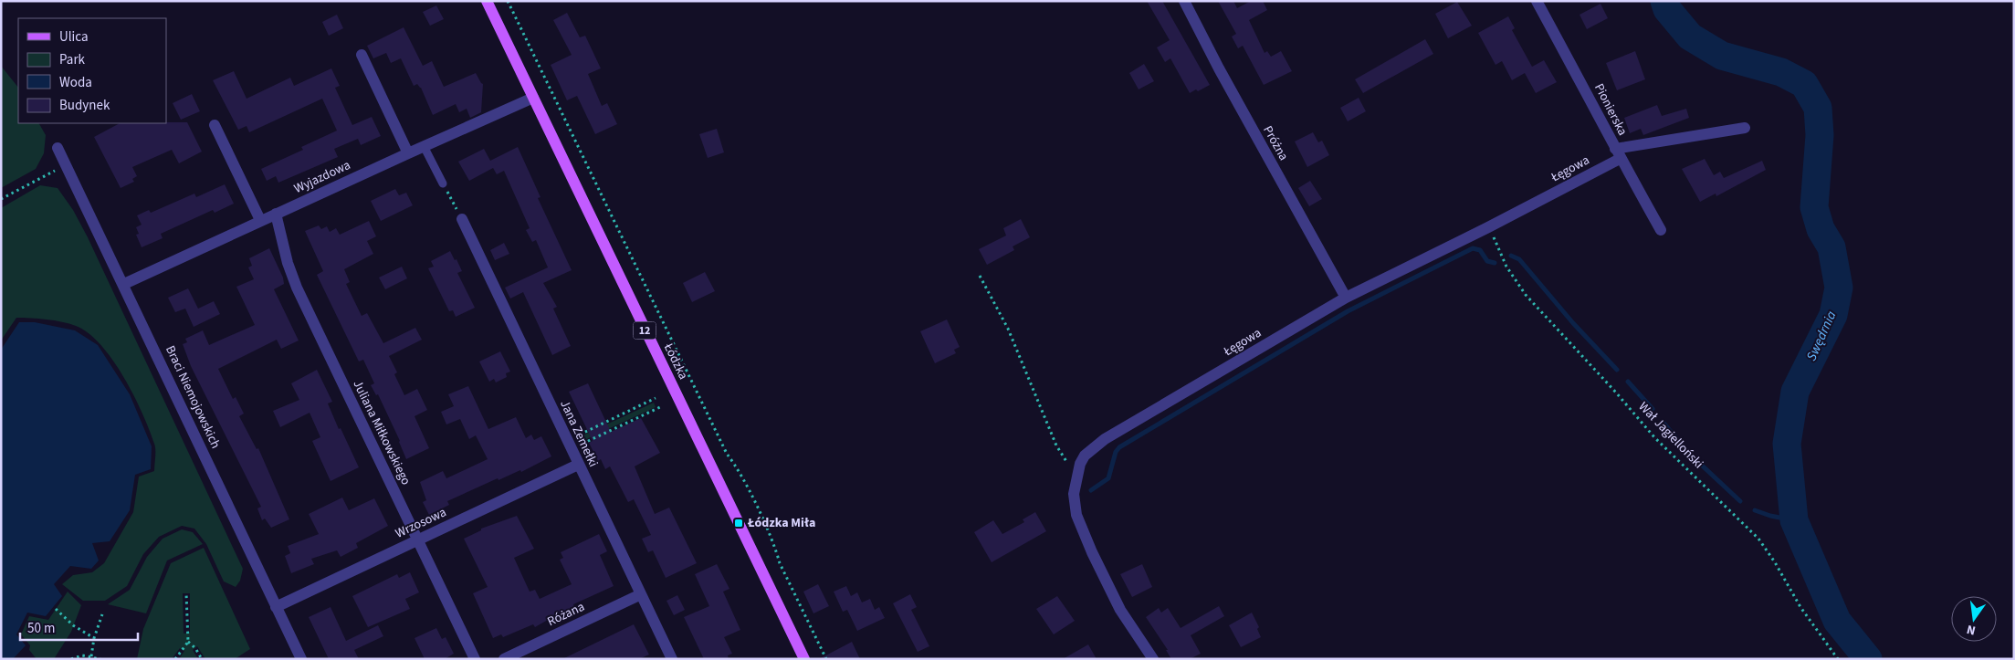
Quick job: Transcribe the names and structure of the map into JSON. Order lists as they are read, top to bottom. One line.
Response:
{"streets":{"main road":["12","Łódzka"],"street":["Pionierska","Próżna","Łęgowa","Wyjazdowa","Braci Niemojowskich","Juliana Miłkowskiego","Jana Zemełki","Wrzosowa","Różana"],"path":["Wał Jagielloński"]},"crossings":[["Pionierska","Łęgowa"],["Próżna","Łęgowa"],["Łęgowa","Wał Jagielloński"],["Wyjazdowa","Łódzka"],["Wyjazdowa","Braci Niemojowskich"],["Wyjazdowa","Juliana Miłkowskiego"],["Braci Niemojowskich","Wrzosowa"],["Juliana Miłkowskiego","Wrzosowa"],["Jana Zemełki","Wrzosowa"],["Jana Zemełki","Różana"]],"water":["Swędrnia"],"places":{"transit":["Łódzka Miła"]},"legend":["Ulica","Park","Woda","Budynek"],"scale_bar":"50 m","north":"bottom"}
